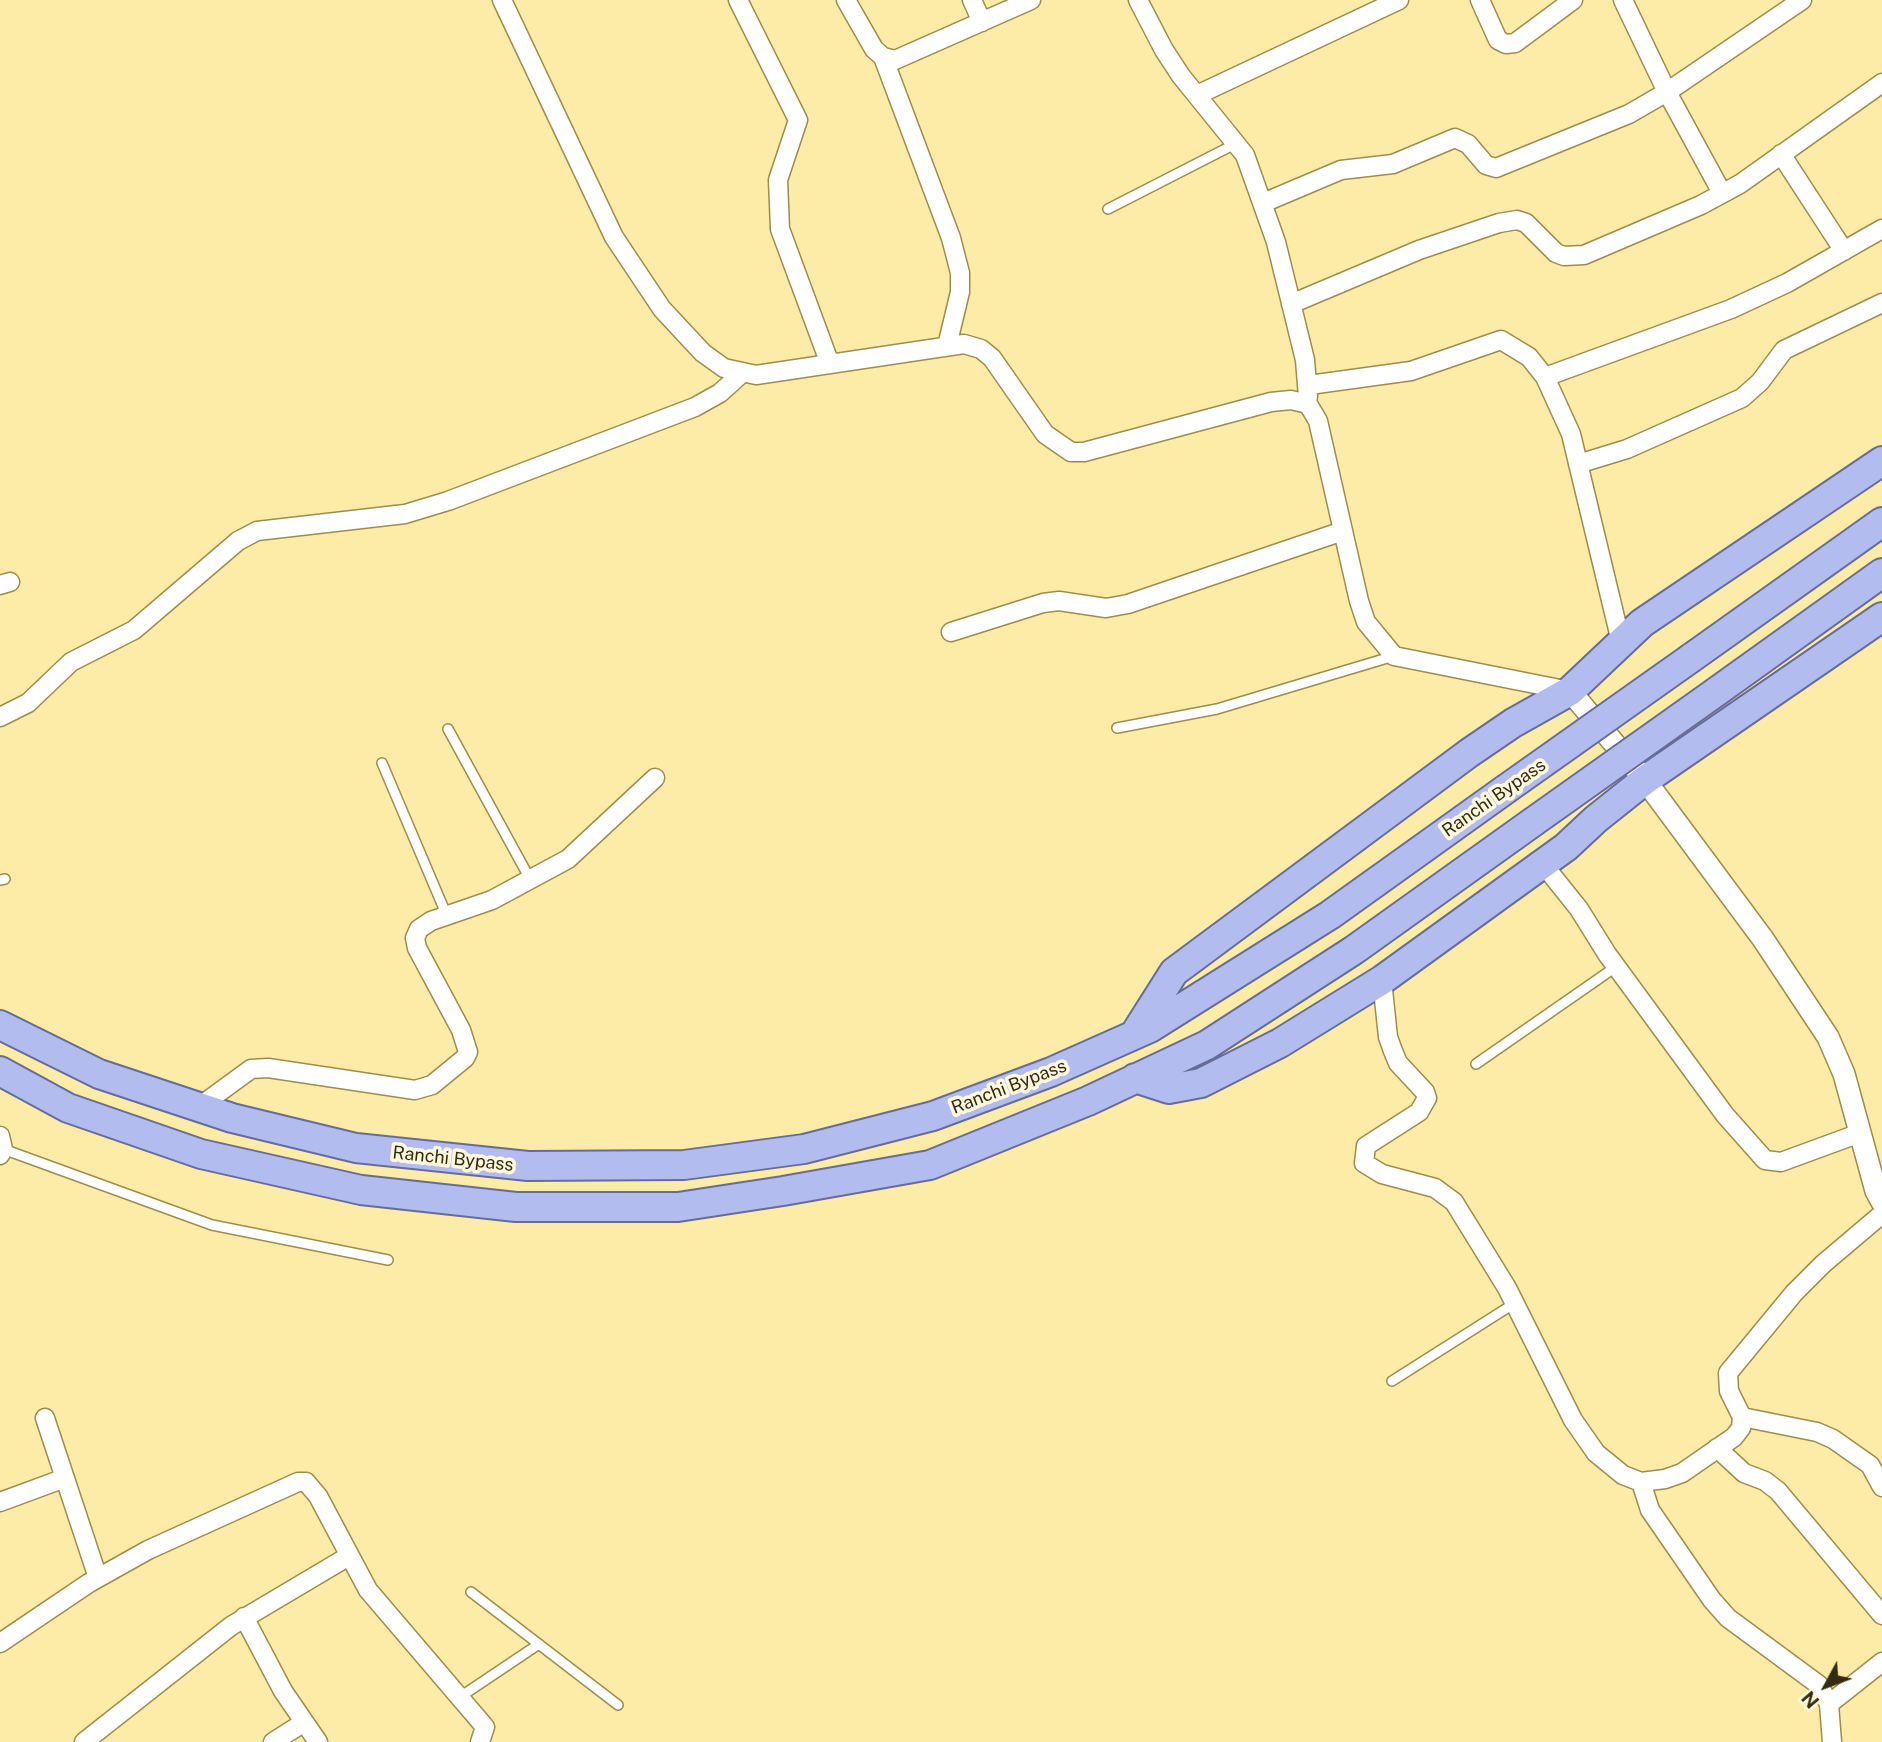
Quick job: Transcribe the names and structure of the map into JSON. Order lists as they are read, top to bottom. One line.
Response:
{"streets":{"main road":["Ranchi Bypass"]},"north":"bottom left"}
